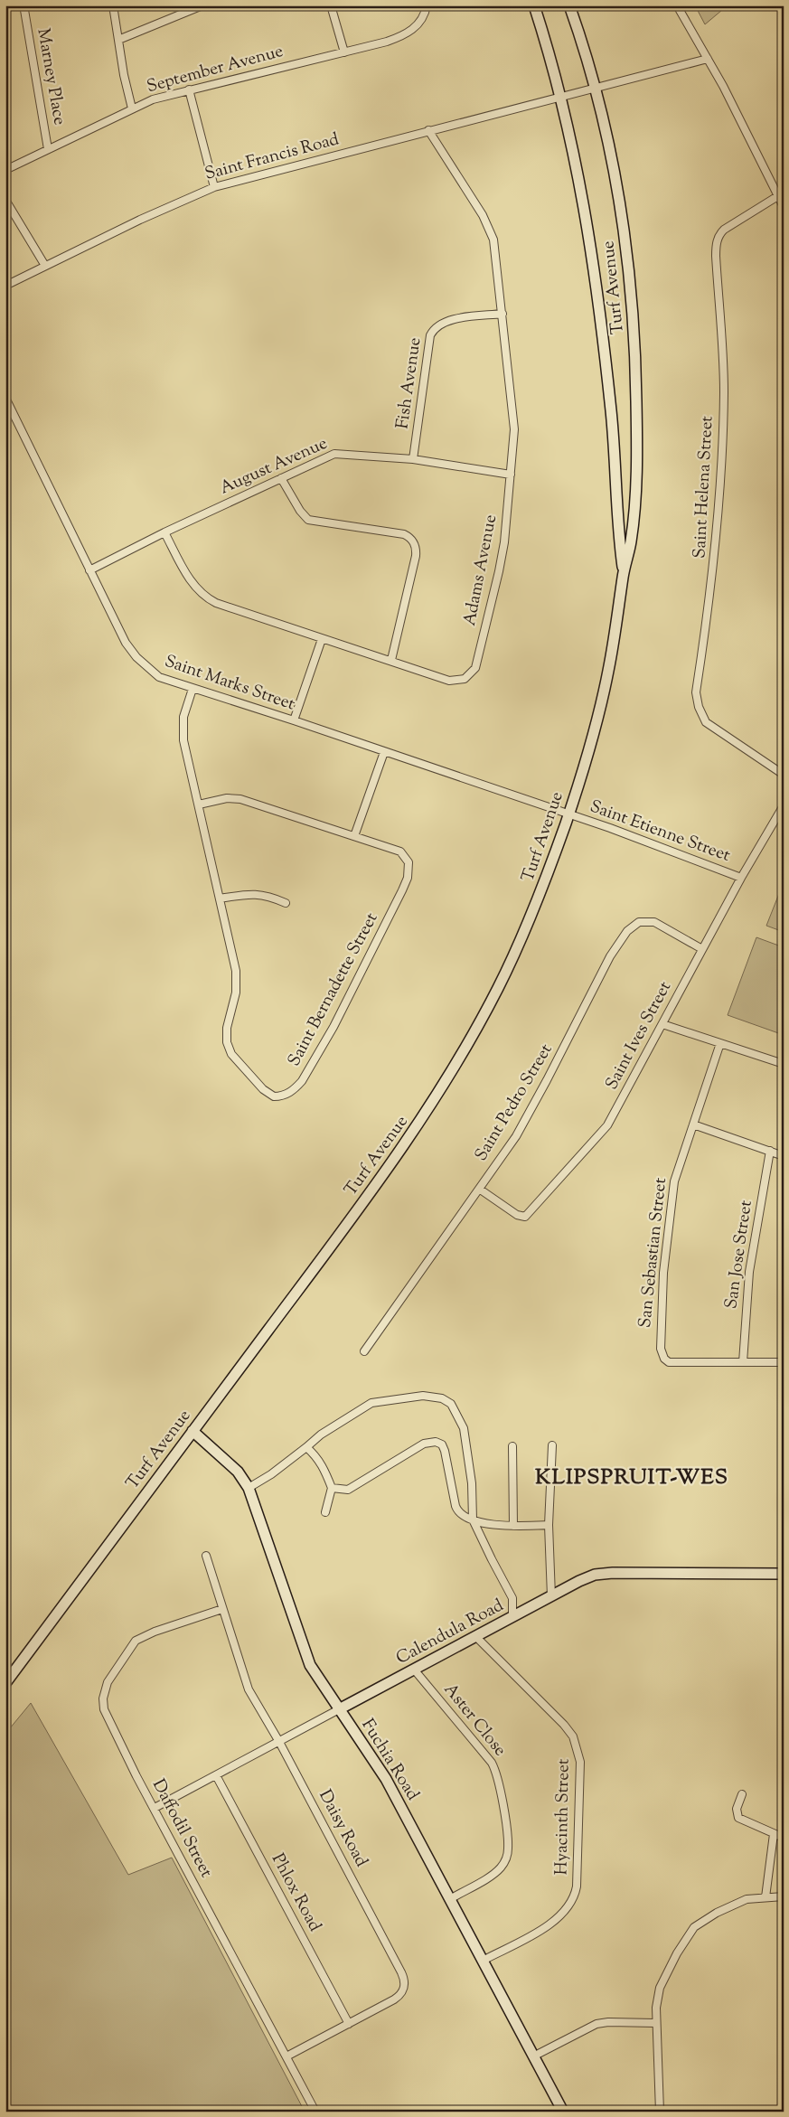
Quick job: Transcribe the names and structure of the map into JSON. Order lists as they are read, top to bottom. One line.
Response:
{"streets":{"main road":["Turf Avenue","Calendula Road","Fuchia Road"],"street":["September Avenue","Marney Place","Saint Francis Road","Fish Avenue","August Avenue","Saint Helena Street","Adams Avenue","Saint Marks Street","Saint Etienne Street","Saint Bernadette Street","Saint Ives Street","Saint Pedro Street","San Sebastian Street","San Jose Street","Aster Close","Hyacinth Street","Daffodil Street","Daisy Road","Phlox Road"]},"crossings":[["September Avenue","Marney Place"],["Saint Francis Road","Turf Avenue"],["Saint Francis Road","Adams Avenue"],["Turf Avenue","Saint Marks Street"],["Turf Avenue","Saint Etienne Street"],["Turf Avenue","Fuchia Road"],["Fish Avenue","August Avenue"],["Fish Avenue","Adams Avenue"],["August Avenue","Adams Avenue"],["August Avenue","Saint Marks Street"],["Saint Marks Street","Saint Etienne Street"],["Saint Marks Street","Saint Bernadette Street"],["Saint Etienne Street","Saint Ives Street"],["Saint Ives Street","Saint Pedro Street"],["San Sebastian Street","San Jose Street"],["Calendula Road","Aster Close"],["Calendula Road","Fuchia Road"],["Calendula Road","Hyacinth Street"],["Calendula Road","Daffodil Street"],["Calendula Road","Daisy Road"],["Calendula Road","Phlox Road"],["Aster Close","Fuchia Road"],["Fuchia Road","Hyacinth Street"],["Daffodil Street","Daisy Road"],["Daisy Road","Phlox Road"]],"districts":["KLIPSPRUIT-WES"]}
